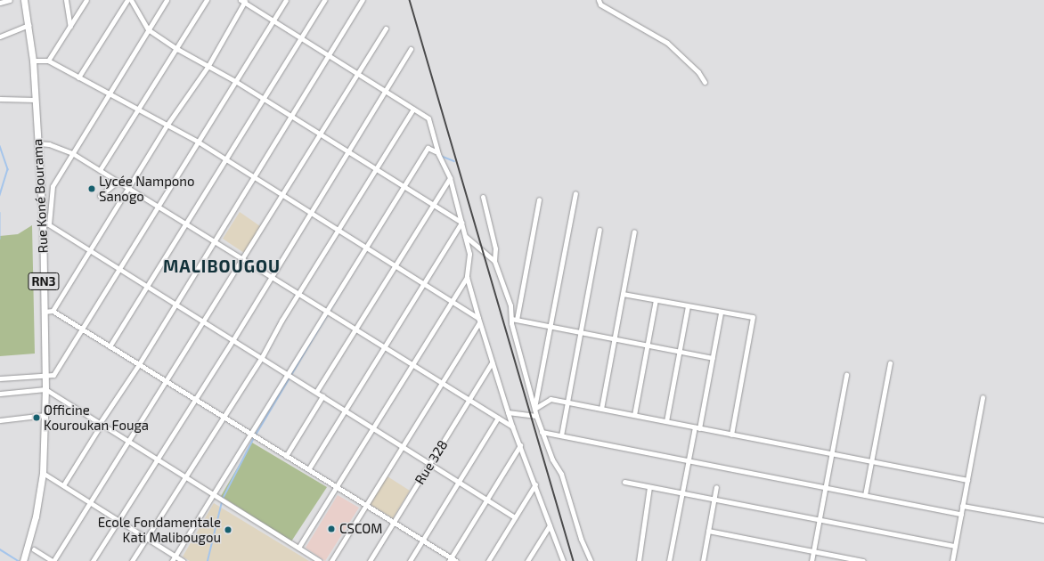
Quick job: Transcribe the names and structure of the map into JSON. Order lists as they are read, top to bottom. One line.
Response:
{"streets":{"highway":["Rue Koné Bourama","RN3"],"street":["Rue 328"]},"districts":["MALIBOUGOU"],"places":["Lycée Nampono Sanogo","Officine Kouroukan Fouga","CSCOM","Ecole Fondamentale Kati Malibougou"]}
